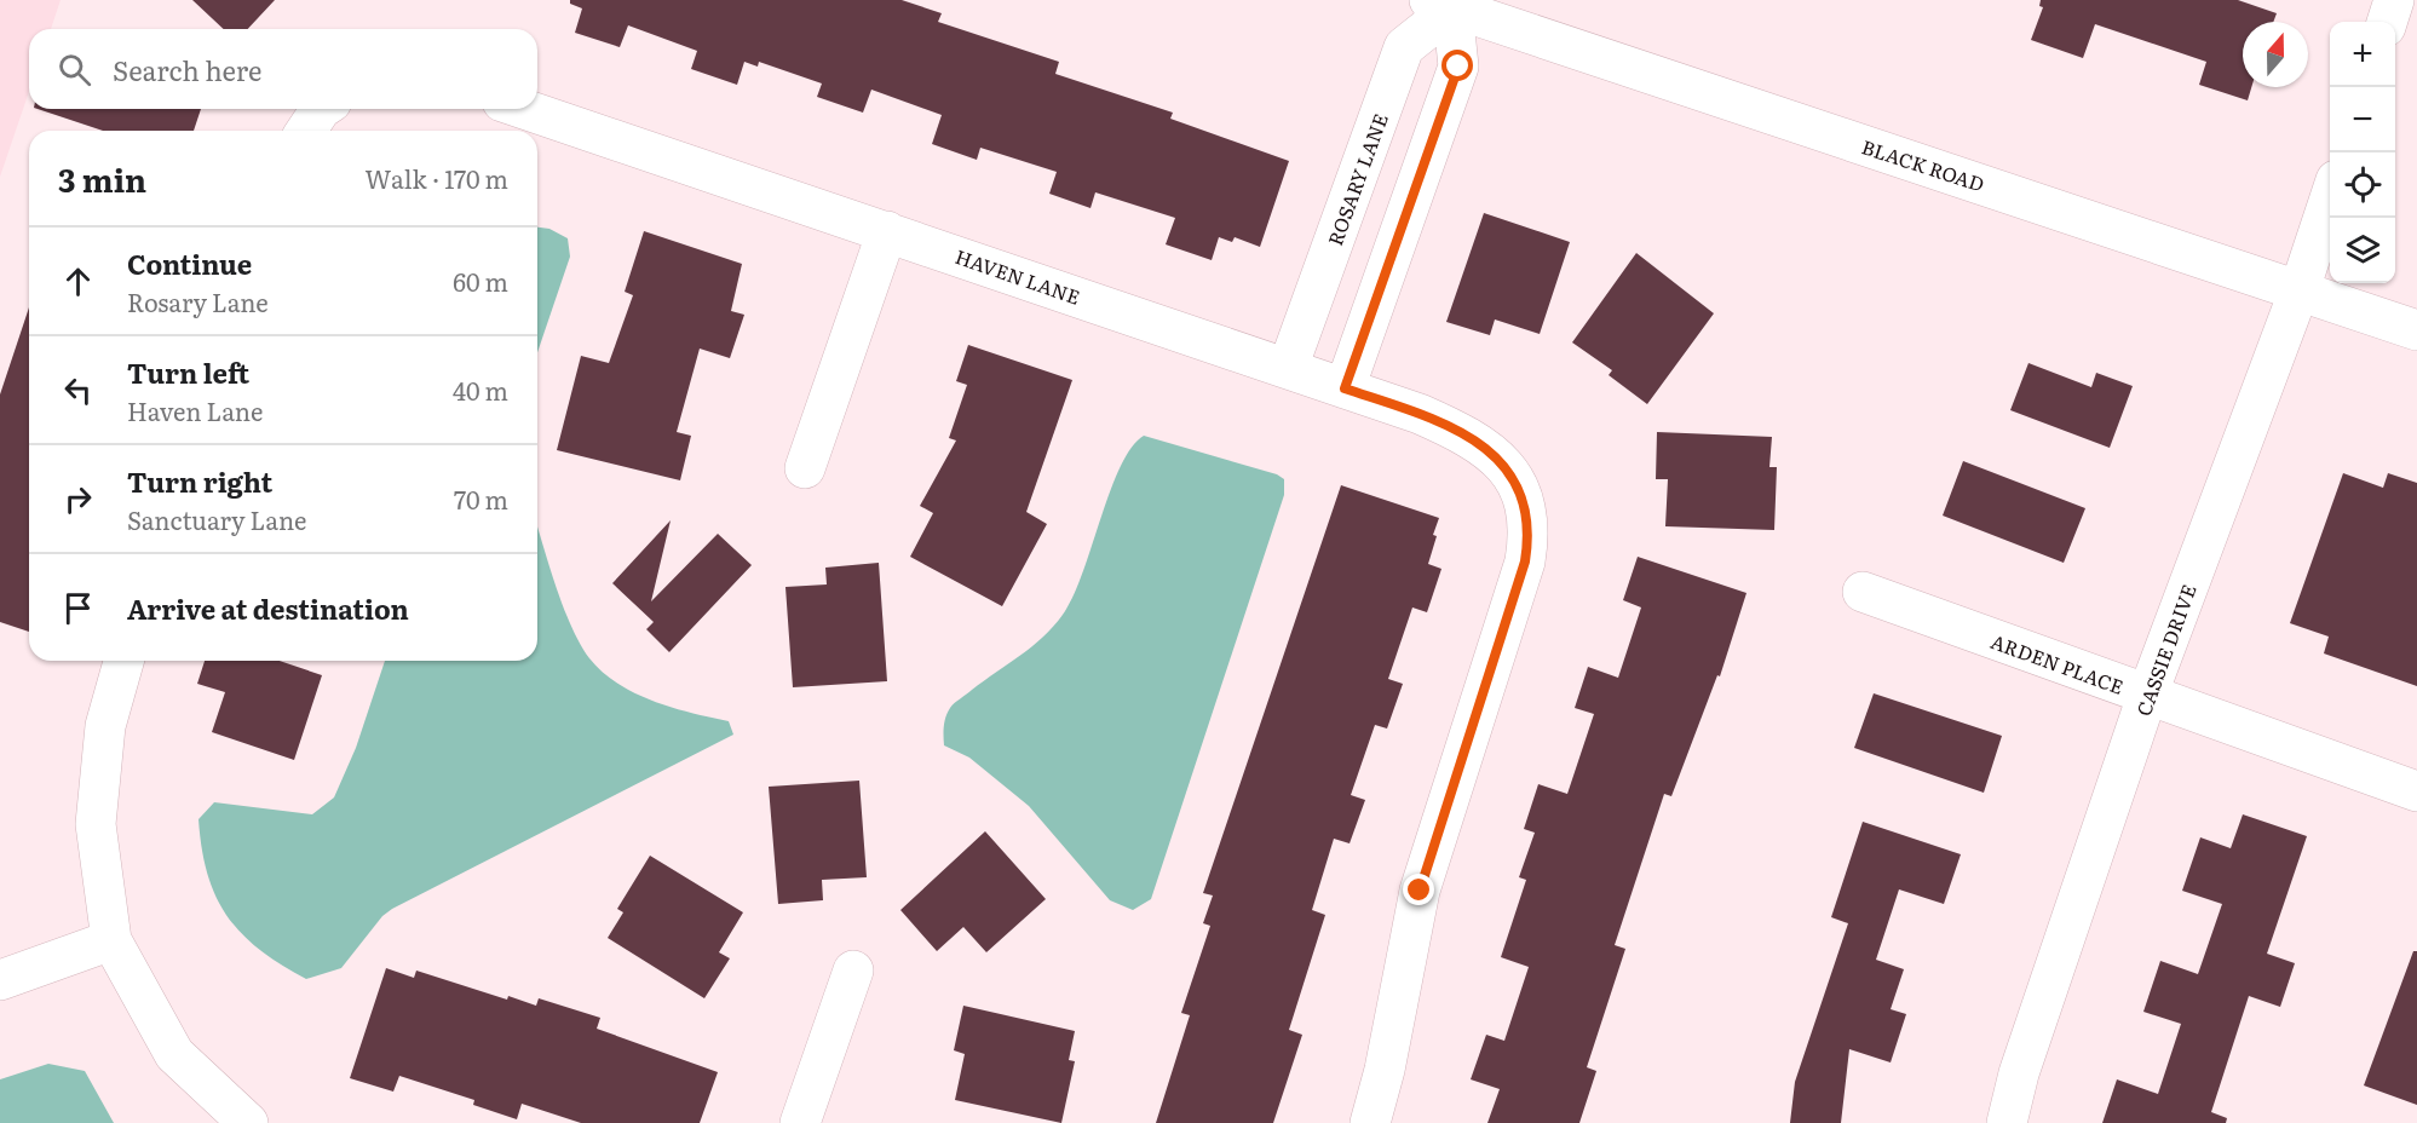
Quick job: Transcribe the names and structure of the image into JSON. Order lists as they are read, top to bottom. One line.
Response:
{"streets":{"street":["BLACK ROAD","ROSARY LANE","HAVEN LANE","CASSIE DRIVE","ARDEN PLACE"]},"crossings":[["BLACK ROAD","ROSARY LANE"],["BLACK ROAD","CASSIE DRIVE"],["ROSARY LANE","HAVEN LANE"],["CASSIE DRIVE","ARDEN PLACE"]],"north":"top","page":{"map_buttons":["+","−"],"search":"Search here","heading":["3 min","Walk · 170 m"],"list":[["Continue","Rosary Lane","60 m"],["Turn left","Haven Lane","40 m"],["Turn right","Sanctuary Lane","70 m"],"Arrive at destination"]}}
